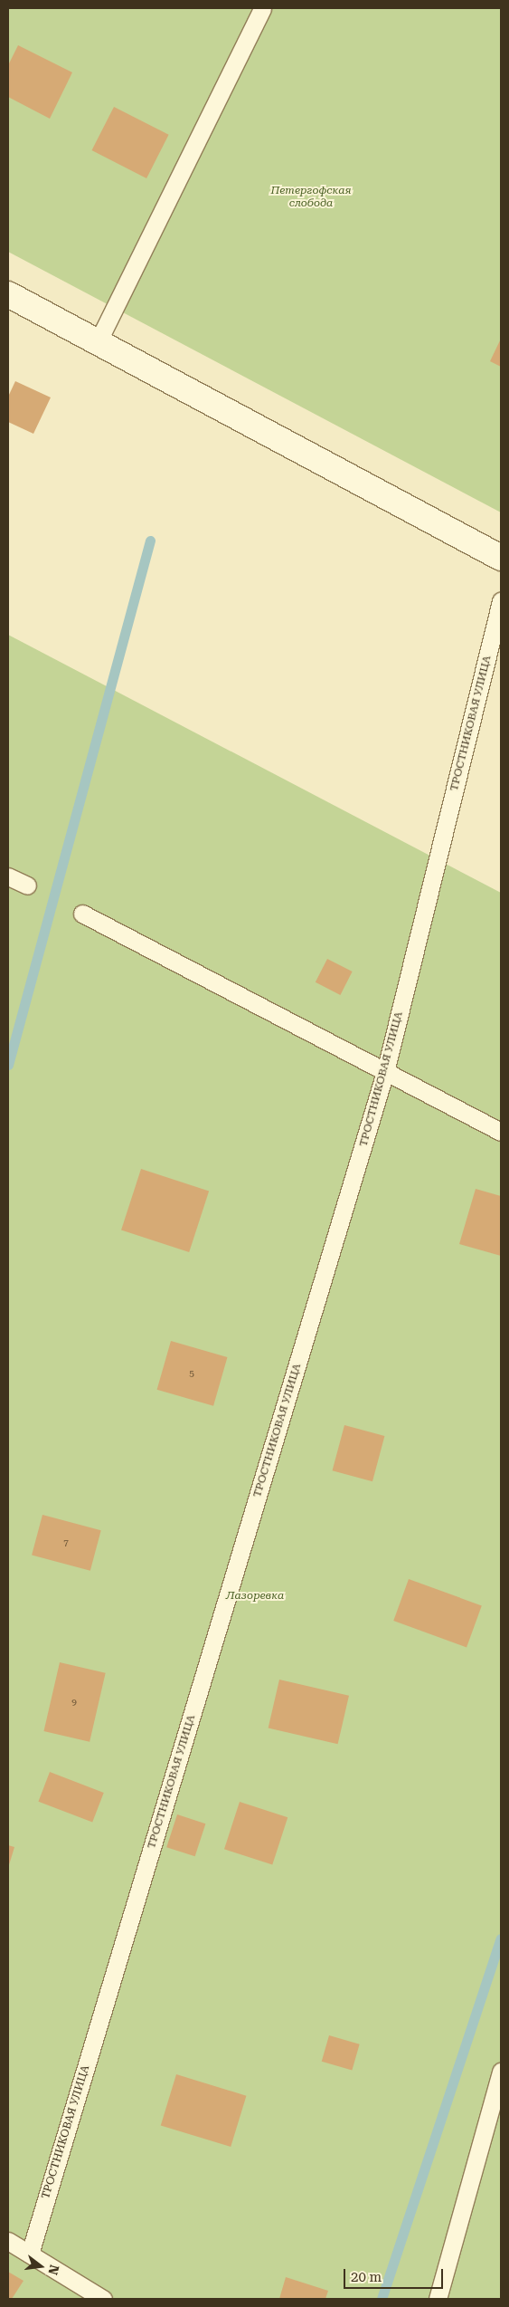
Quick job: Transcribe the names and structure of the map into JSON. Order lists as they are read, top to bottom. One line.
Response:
{"streets":{"lane":["ТРОСТНИКОВАЯ УЛИЦА"]},"parks":["Петергофская слобода","Лазоревка"],"house_numbers":["5","7","9"],"scale_bar":"20 m","north":"right"}
